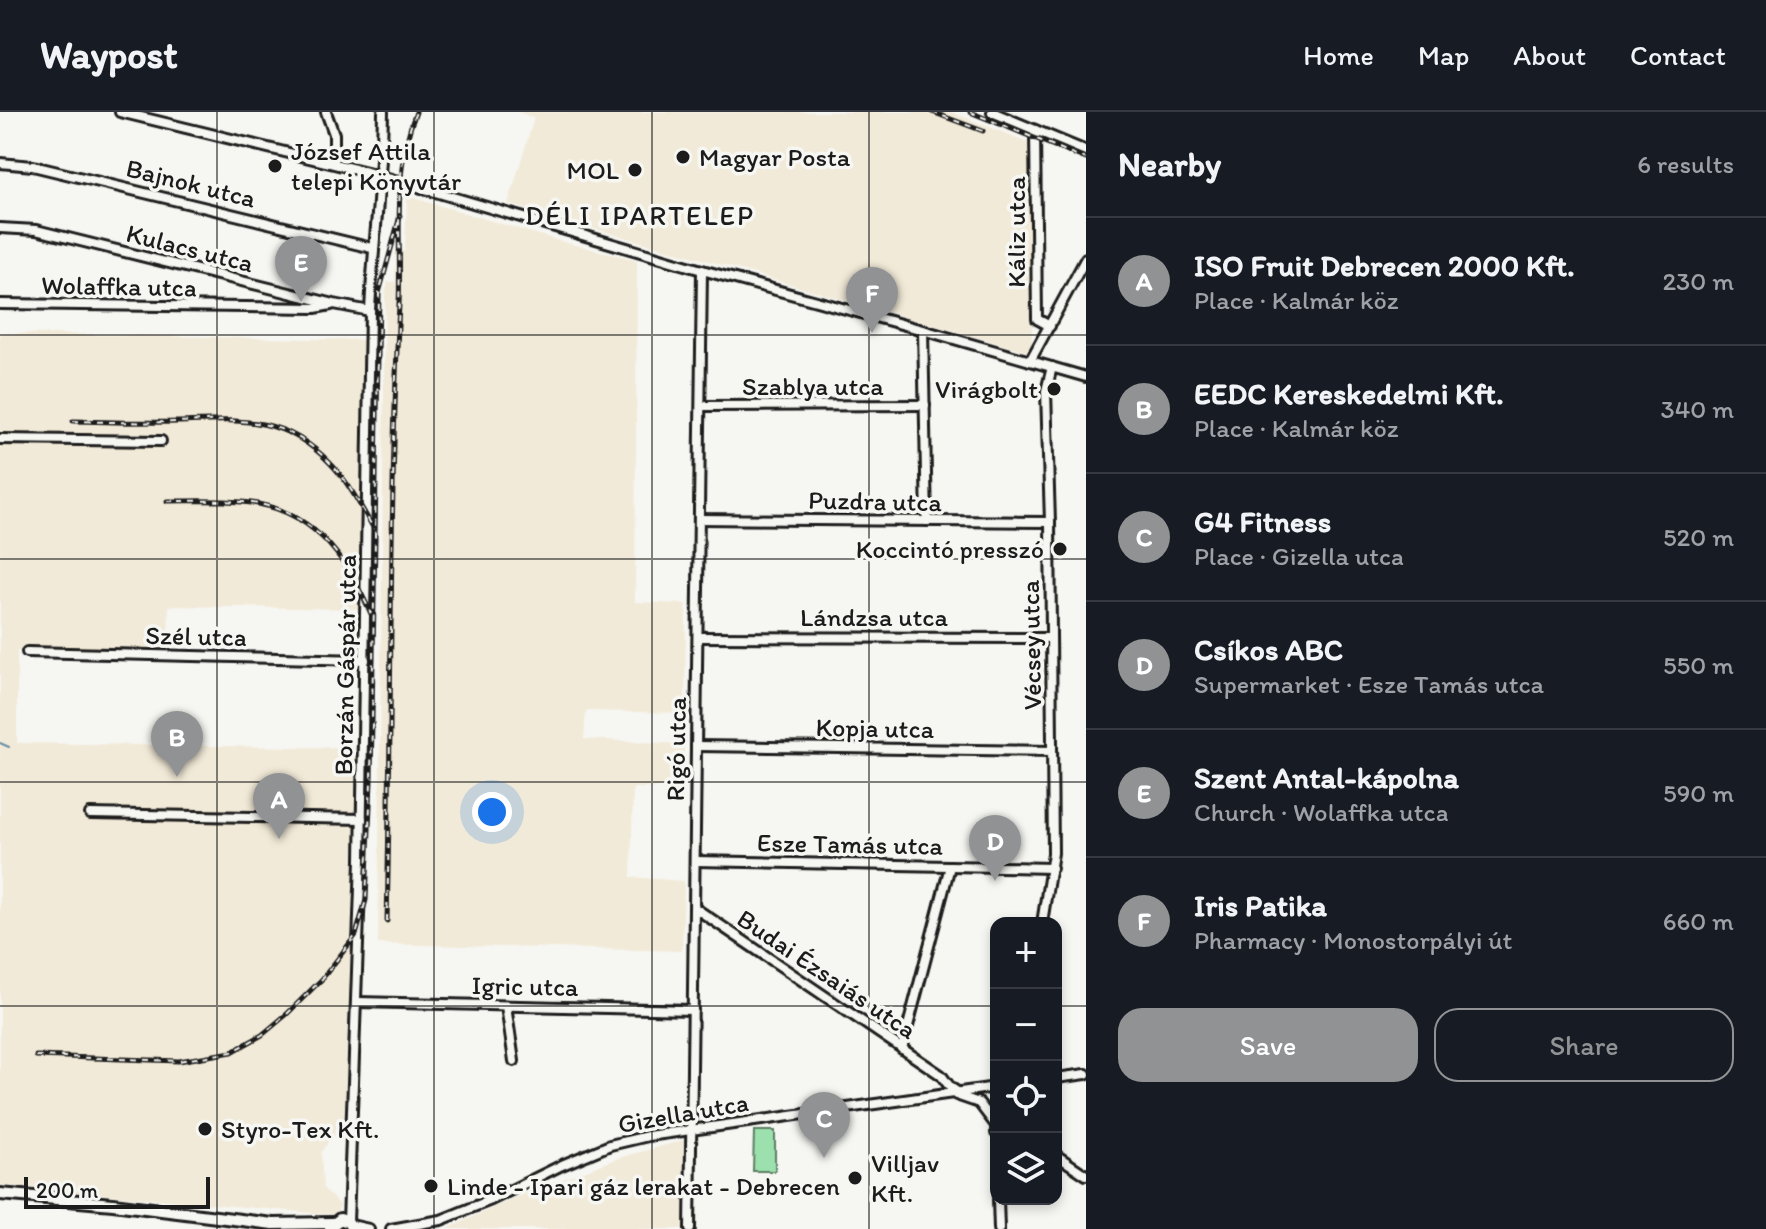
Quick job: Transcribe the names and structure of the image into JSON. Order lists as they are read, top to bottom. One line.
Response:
{"streets":{"street":["Bajnok utca","Káliz utca","Kulacs utca","Wolaffka utca","Szablya utca","Puzdra utca","Lándzsa utca","Szél utca","Vécsey utca","Borzán Gáspár utca","Kopja utca","Rigó utca","Esze Tamás utca","Budai Ézsaiás utca","Igric utca","Gizella utca"]},"crossings":[["Bajnok utca","Borzán Gáspár utca"],["Kulacs utca","Wolaffka utca"],["Kulacs utca","Borzán Gáspár utca"],["Szablya utca","Rigó utca"],["Puzdra utca","Vécsey utca"],["Puzdra utca","Rigó utca"],["Lándzsa utca","Vécsey utca"],["Lándzsa utca","Rigó utca"],["Szél utca","Borzán Gáspár utca"],["Vécsey utca","Kopja utca"],["Vécsey utca","Esze Tamás utca"],["Borzán Gáspár utca","Igric utca"],["Kopja utca","Rigó utca"],["Rigó utca","Esze Tamás utca"],["Rigó utca","Budai Ézsaiás utca"],["Rigó utca","Igric utca"],["Rigó utca","Gizella utca"],["Budai Ézsaiás utca","Gizella utca"]],"districts":["DÉLI IPARTELEP"],"places":["Magyar Posta","József Attila telepi Könyvtár","MOL","Virágbolt","Koccintó presszó","Styro-Tex Kft.","Villjav Kft.","Linde - Ipari gáz lerakat - Debrecen"],"scale_bar":"200 m","page":{"header":"Waypost","nav":["Home","Map","About","Contact"],"heading":["Nearby","6 results"],"list":[{"mark":"A","name":"ISO Fruit Debrecen 2000 Kft.","note":"Place · Kalmár köz","value":"230 m"},{"mark":"B","name":"EEDC Kereskedelmi Kft.","note":"Place · Kalmár köz","value":"340 m"},{"mark":"C","name":"G4 Fitness","note":"Place · Gizella utca","value":"520 m"},{"mark":"D","name":"Csíkos ABC","note":"Supermarket · Esze Tamás utca","value":"550 m"},{"mark":"E","name":"Szent Antal-kápolna","note":"Church · Wolaffka utca","value":"590 m"},{"mark":"F","name":"Iris Patika","note":"Pharmacy · Monostorpályi út","value":"660 m"}],"pins":["E","F","B","A","D","C"],"map_buttons":["+","−"],"buttons":["Save","Share"],"scale":"200 m"}}
